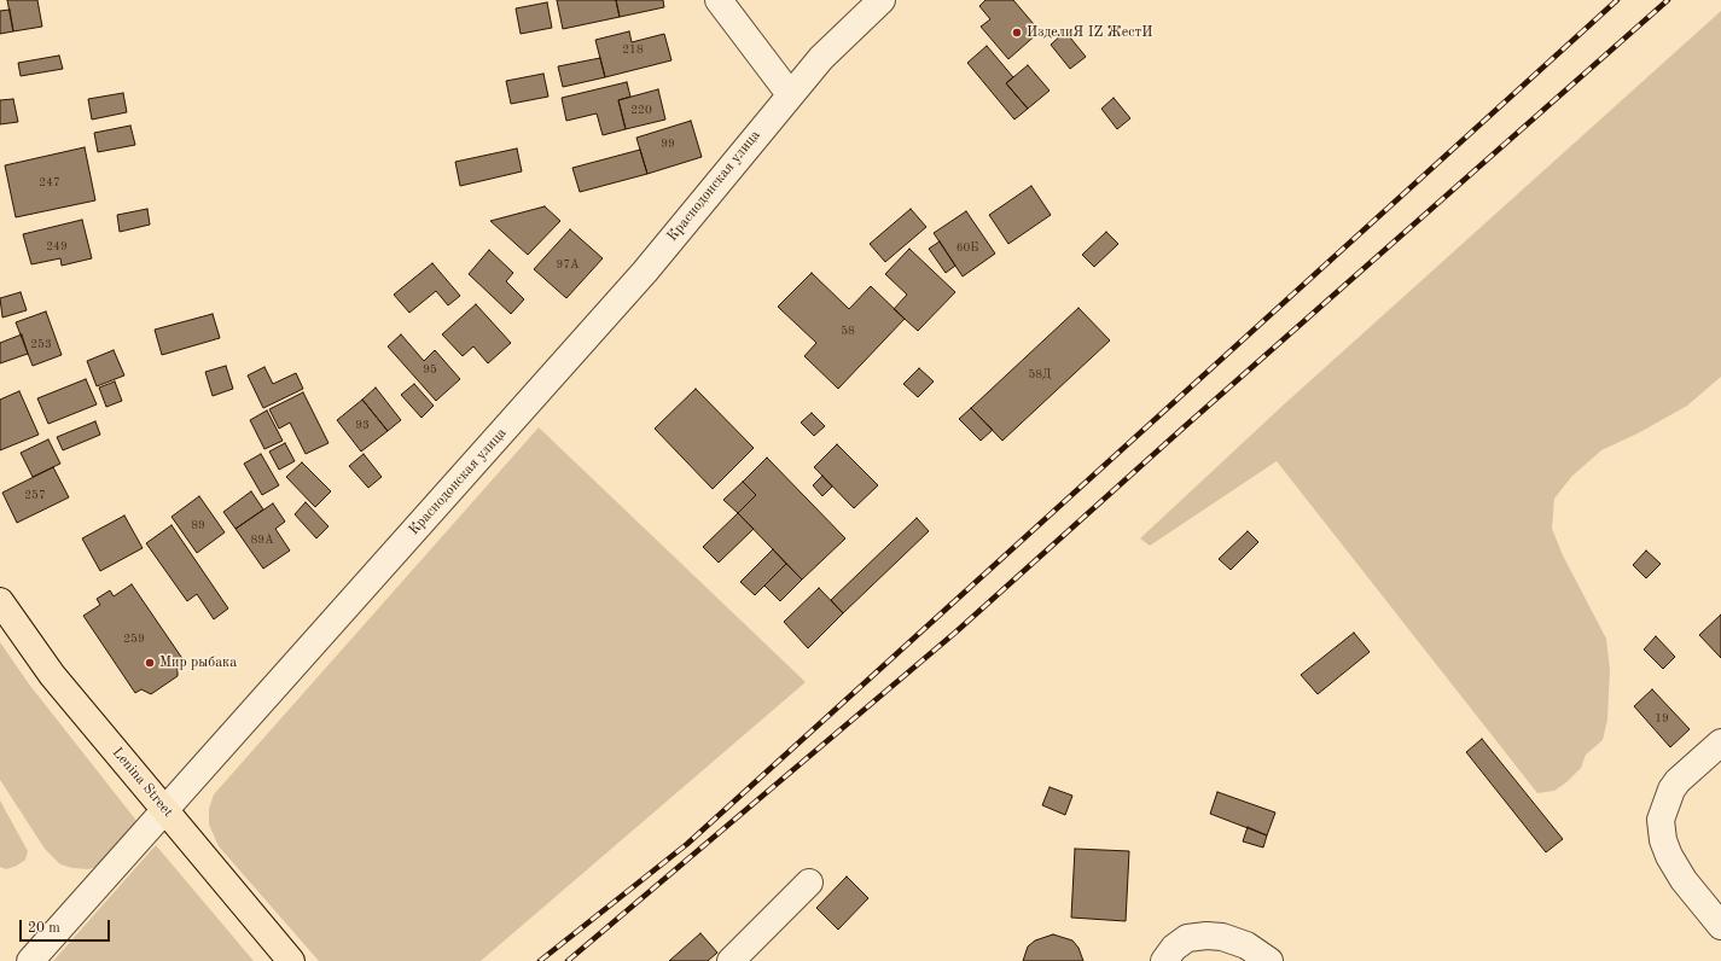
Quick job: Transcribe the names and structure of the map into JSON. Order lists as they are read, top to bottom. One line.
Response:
{"streets":{"main road":["Lenina Street"],"street":["Краснодонская улица"]},"crossings":[["Краснодонская улица","Lenina Street"]],"places":["ИзделиЯ IZ ЖестИ","Мир рыбака"],"house_numbers":["218","220","99","247","249","60Б","97А","58","253","95","58Д","93","257","89","89А","259","19"],"scale_bar":"20 m"}
